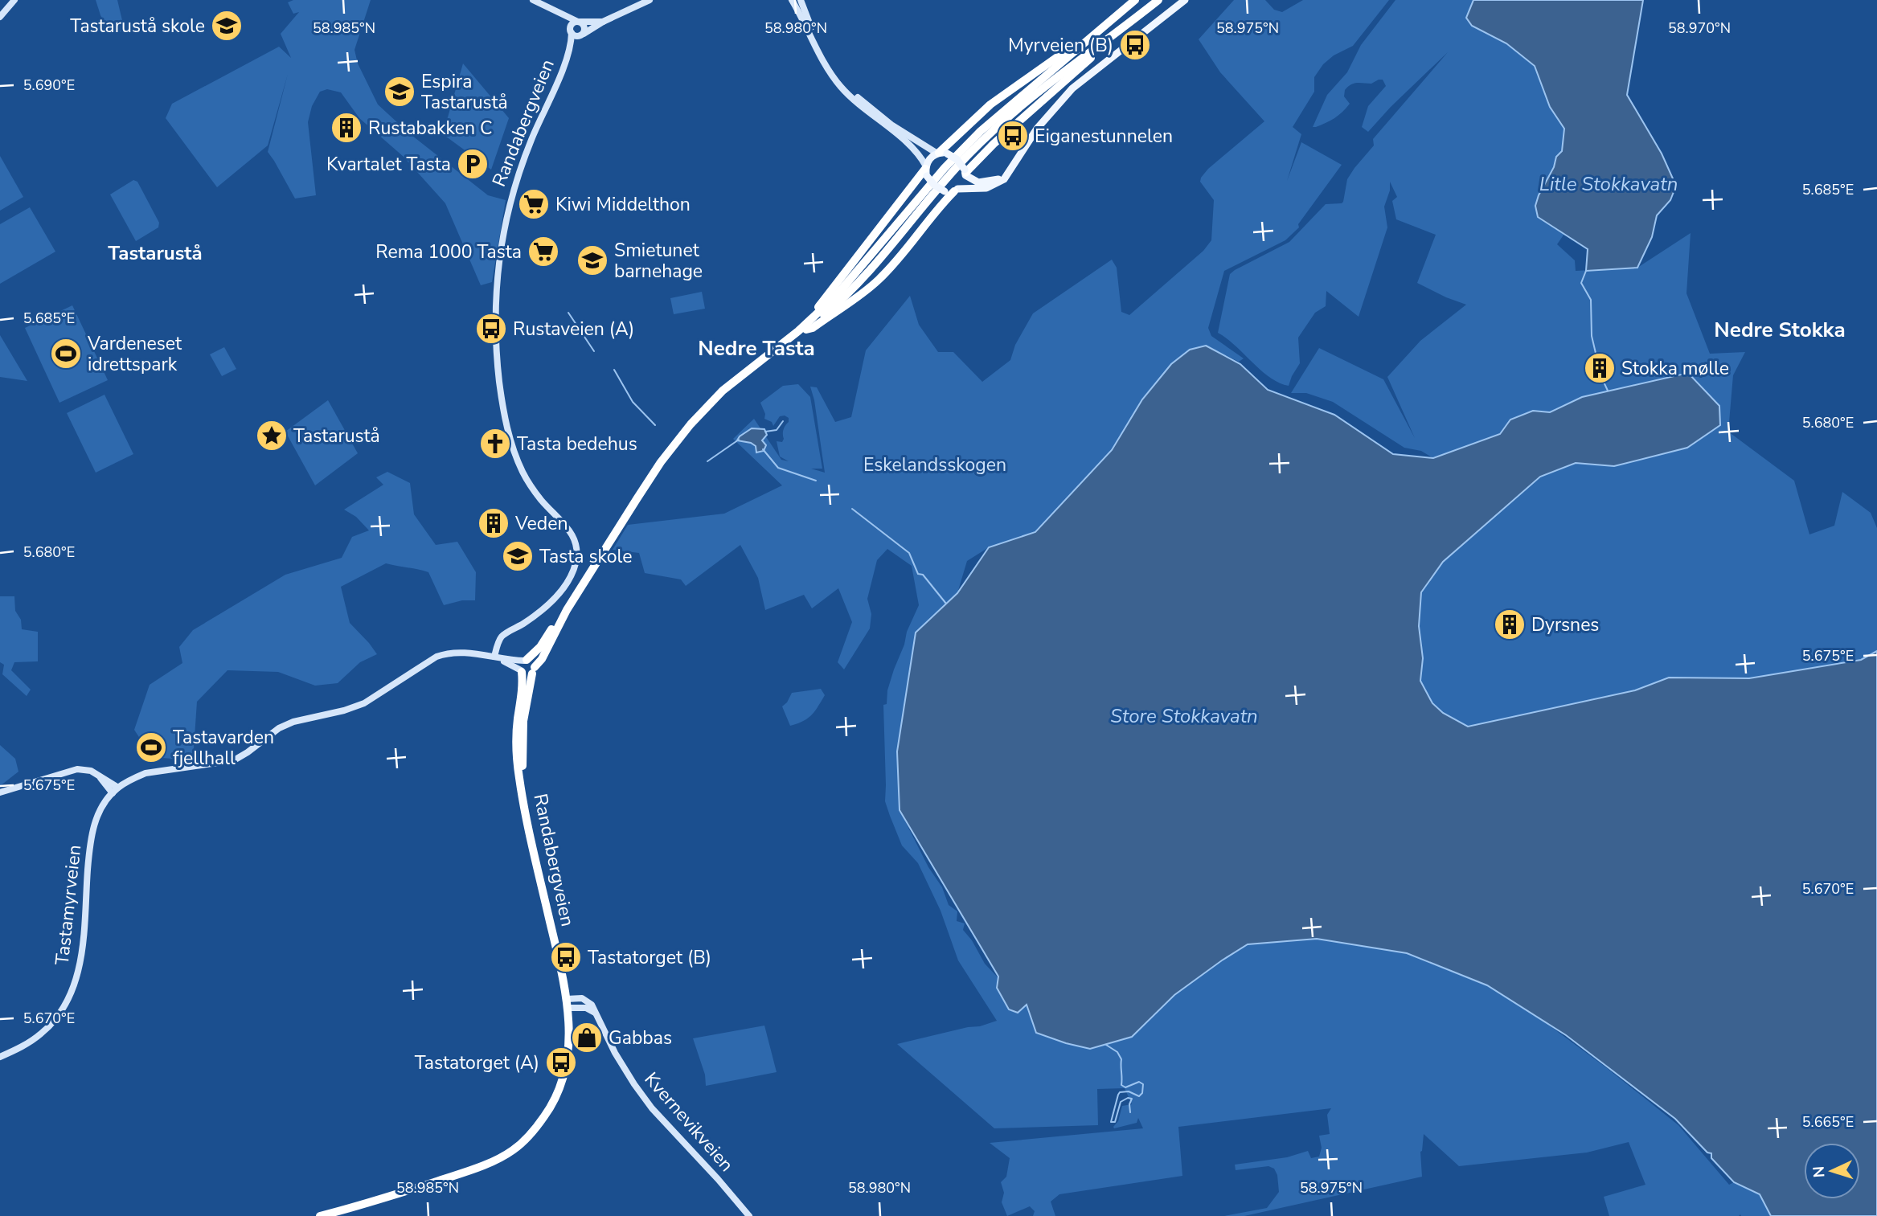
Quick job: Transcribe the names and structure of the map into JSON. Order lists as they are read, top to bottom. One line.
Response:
{"streets":{"highway":["Randabergveien"],"main road":["Tastamyrveien","Kvernevikveien"]},"crossings":[["Randabergveien","Tastamyrveien"],["Randabergveien","Kvernevikveien"]],"districts":["Tastarustå","Nedre Stokka","Nedre Tasta"],"water":["Litle Stokkavatn","Store Stokkavatn"],"parks":["Eskelandsskogen"],"places":{"school or university":["Tastarustå skole","Espira Tastarustå","Smietunet barnehage","Tasta skole"],"bus stop":["Myrveien (B)","Eiganestunnelen","Rustaveien (A)","Tastatorget (B)","Tastatorget (A)"],"building":["Rustabakken C","Stokka mølle","Veden","Dyrsnes"],"parking":["Kvartalet Tasta"],"supermarket":["Kiwi Middelthon","Rema 1000 Tasta"],"sports":["Vardeneset idrettspark","Tastavarden fjellhall"],"place":["Tastarustå"],"church":["Tasta bedehus"],"shop":["Gabbas"]},"north":"left","coordinates":["58.985°N","58.980°N","58.975°N","58.970°N","5.690°E","5.685°E","5.680°E","5.675°E","5.670°E","5.665°E"]}
